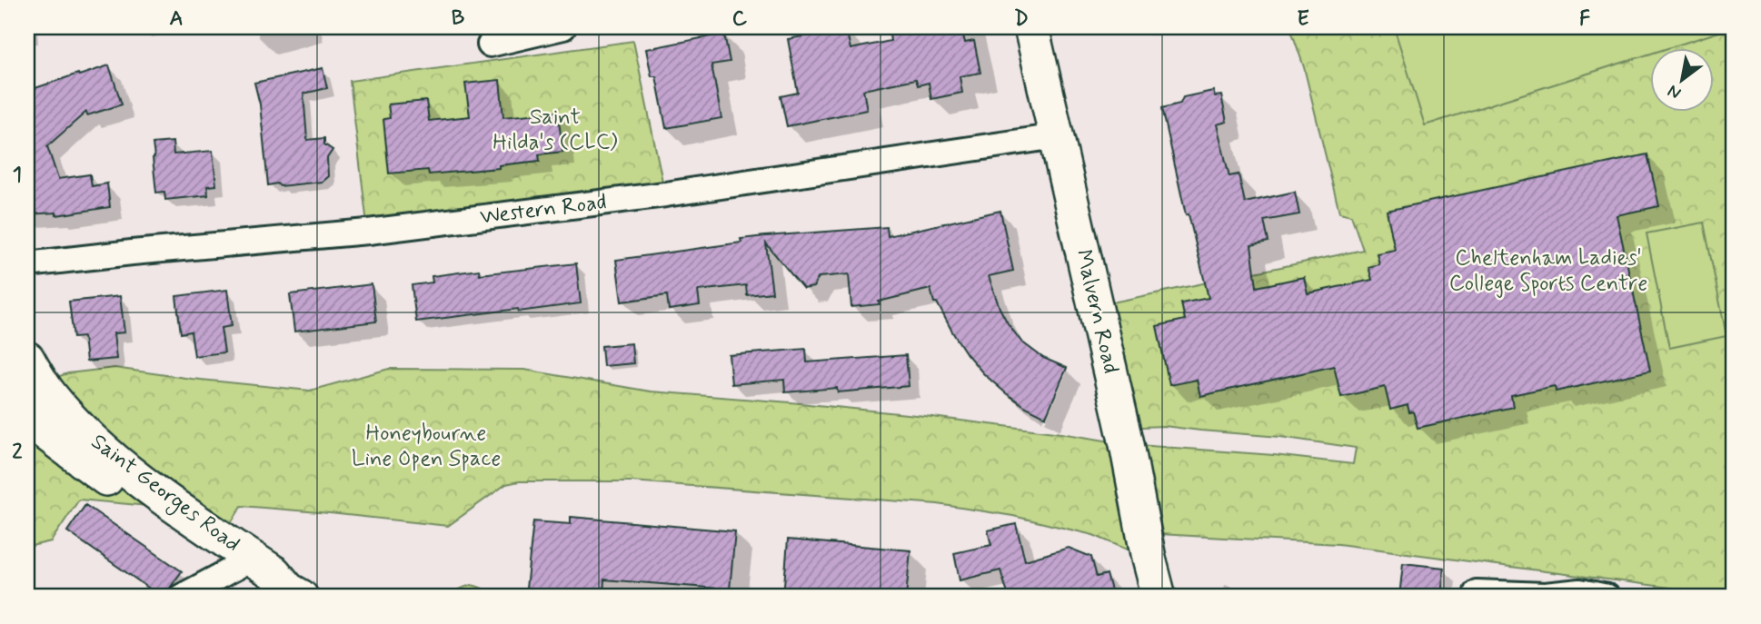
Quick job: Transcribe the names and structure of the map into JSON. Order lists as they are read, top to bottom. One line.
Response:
{"streets":{"street":["Western Road","Malvern Road","Saint Georges Road"]},"crossings":[["Western Road","Malvern Road"]],"parks":["Saint Hilda's (CLC)","Cheltenham Ladies' College Sports Centre","Honeybourne Line Open Space"],"north":"bottom left","grid":{"columns":["A","B","C","D","E","F"],"rows":["1","2"]}}
